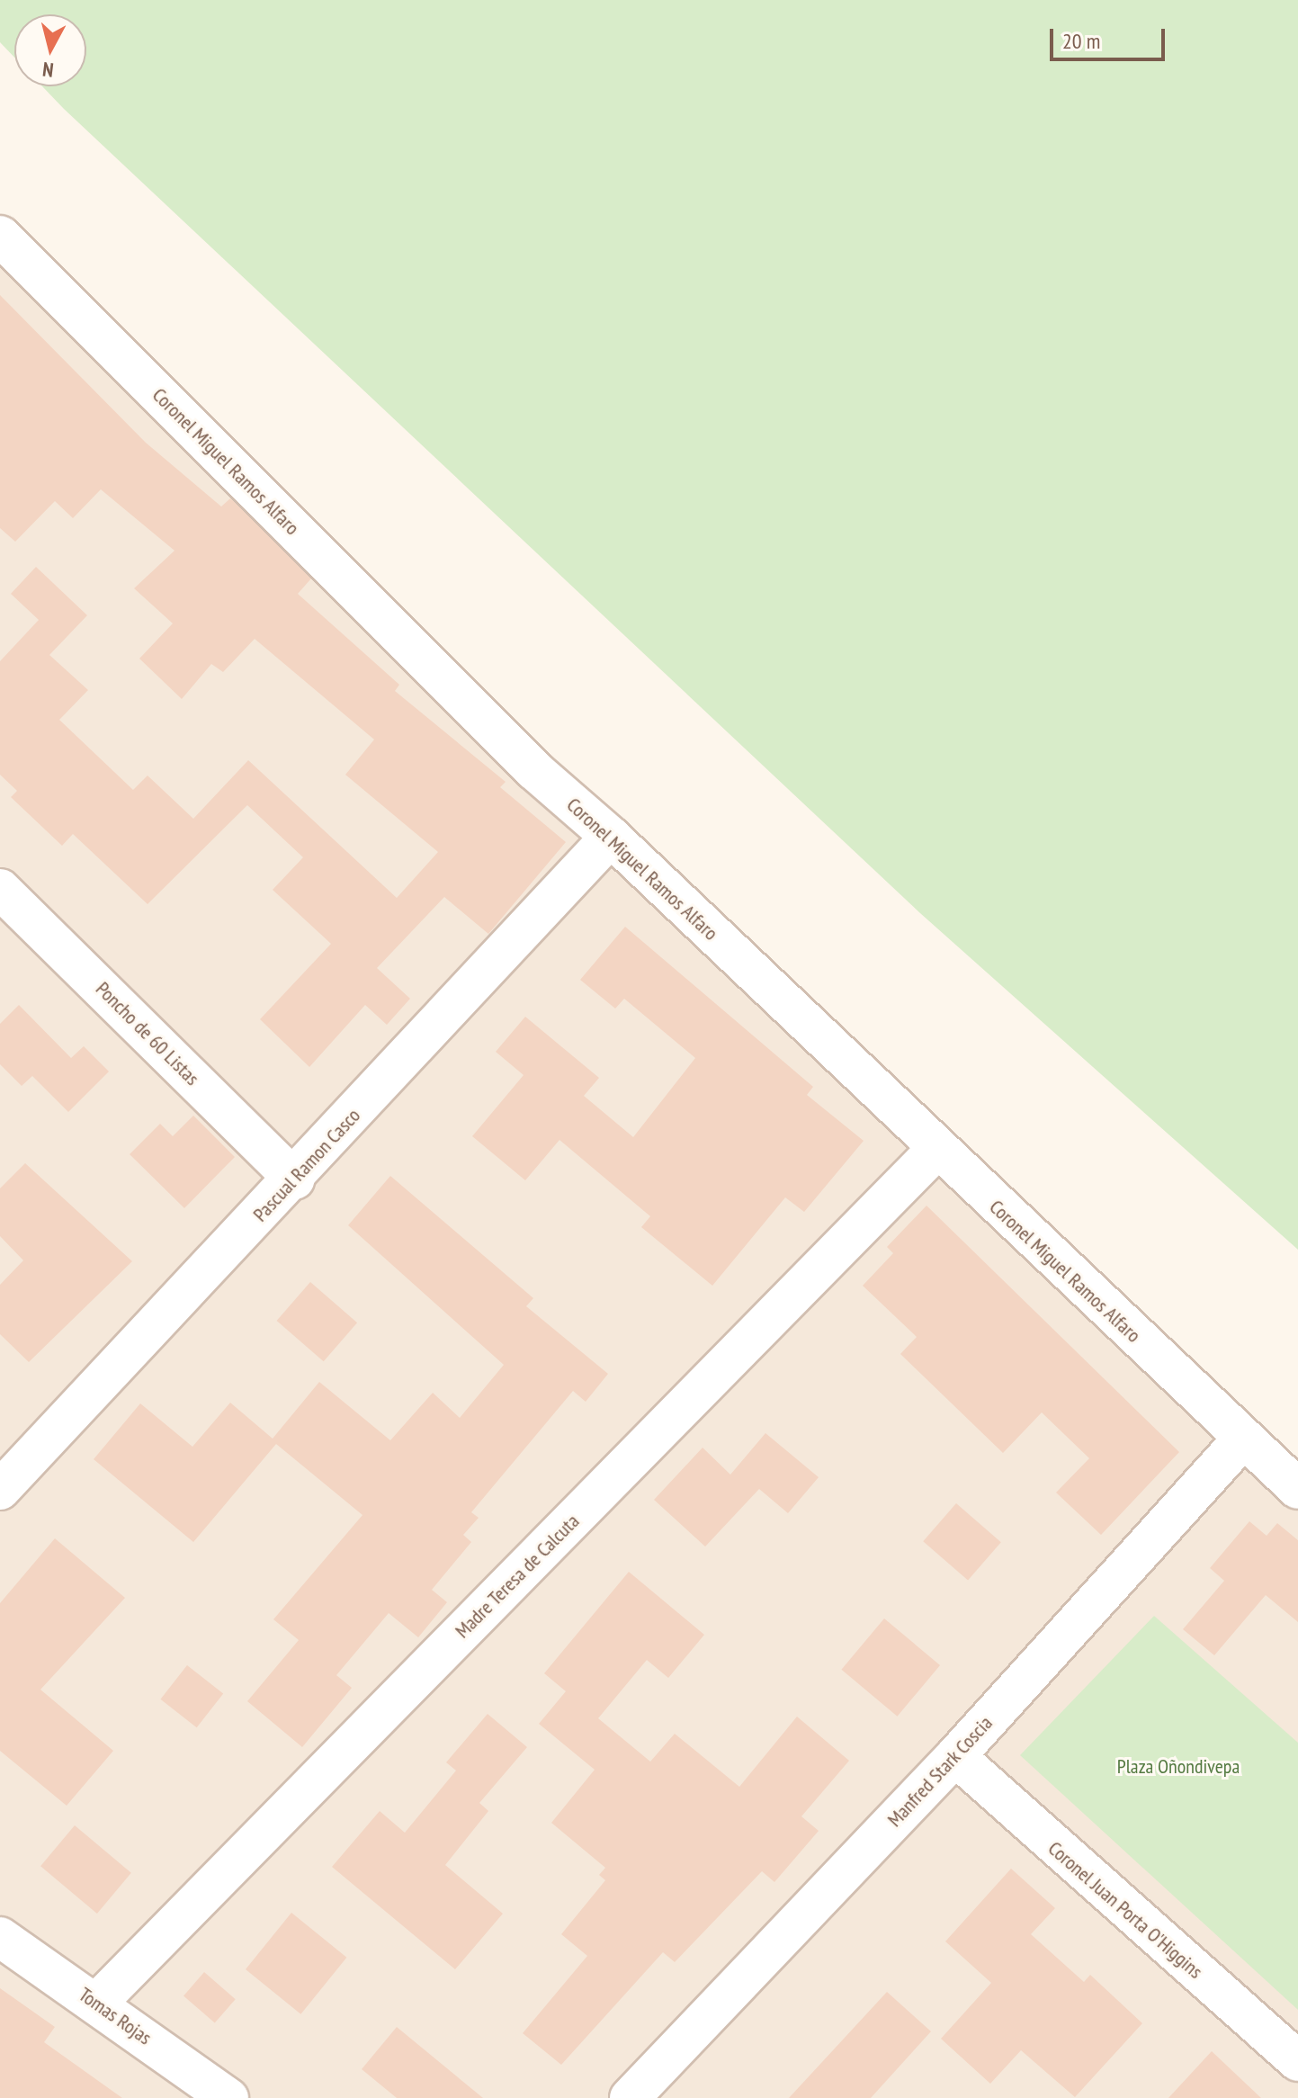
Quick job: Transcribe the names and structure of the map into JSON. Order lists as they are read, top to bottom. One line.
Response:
{"streets":{"street":["Coronel Miguel Ramos Alfaro","Poncho de 60 Listas","Pascual Ramon Casco","Madre Teresa de Calcuta","Manfred Stark Coscia","Coronel Juan Porta O'Higgins","Tomas Rojas"]},"crossings":[["Coronel Miguel Ramos Alfaro","Pascual Ramon Casco"],["Coronel Miguel Ramos Alfaro","Madre Teresa de Calcuta"],["Coronel Miguel Ramos Alfaro","Manfred Stark Coscia"],["Poncho de 60 Listas","Pascual Ramon Casco"],["Madre Teresa de Calcuta","Tomas Rojas"],["Manfred Stark Coscia","Coronel Juan Porta O'Higgins"]],"parks":["Plaza Oñondivepa"],"scale_bar":"20 m","north":"bottom"}
